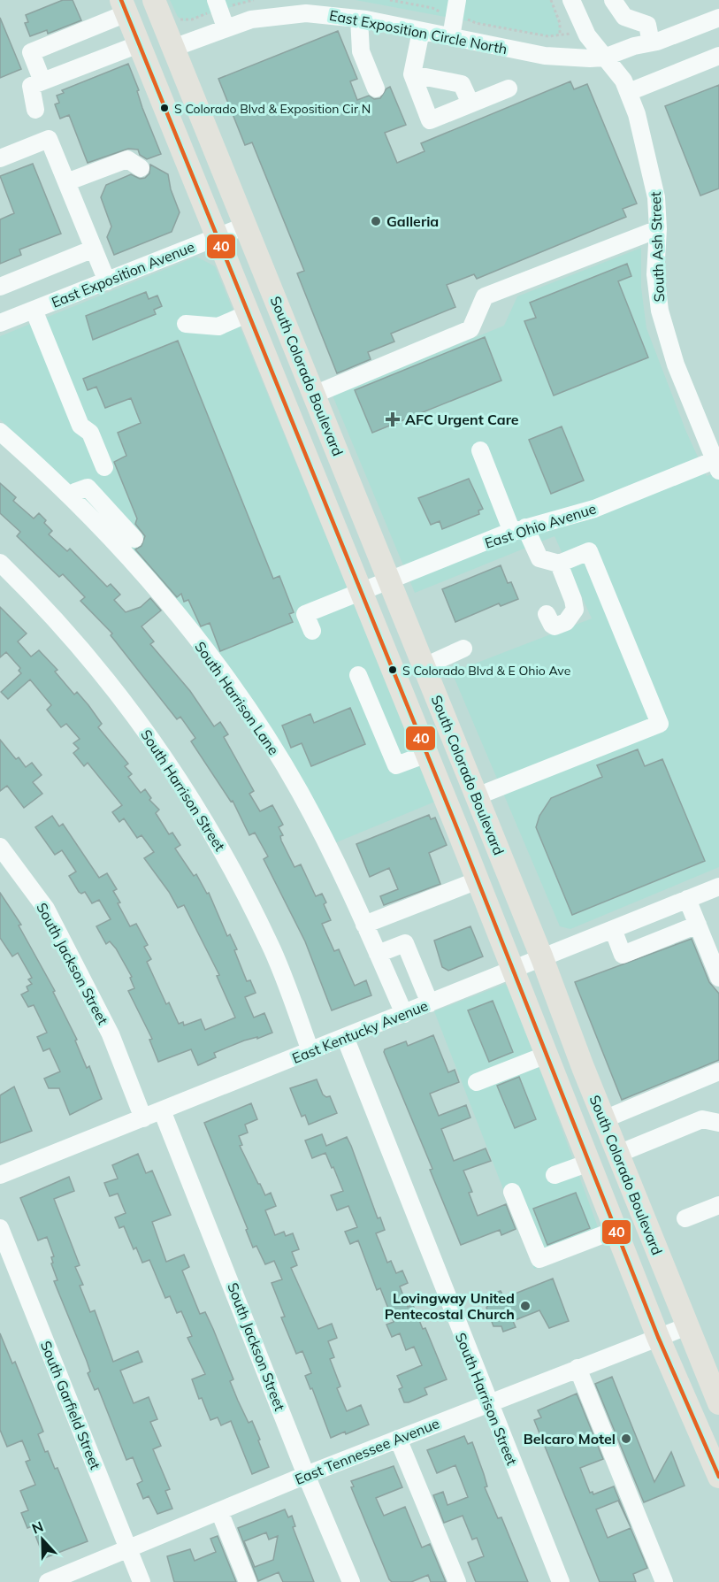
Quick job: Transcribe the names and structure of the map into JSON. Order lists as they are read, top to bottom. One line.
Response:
{"streets":{"main road":["South Colorado Boulevard"],"street":["East Exposition Circle North","South Ash Street","East Exposition Avenue","East Ohio Avenue","South Harrison Lane","South Harrison Street","South Jackson Street","East Kentucky Avenue","South Garfield Street","East Tennessee Avenue"]},"crossings":[["East Exposition Circle North","South Ash Street"],["East Exposition Circle North","South Colorado Boulevard"],["South Ash Street","East Ohio Avenue"],["East Exposition Avenue","South Colorado Boulevard"],["South Colorado Boulevard","East Ohio Avenue"],["South Colorado Boulevard","East Kentucky Avenue"],["South Colorado Boulevard","East Tennessee Avenue"],["South Harrison Lane","East Kentucky Avenue"],["South Harrison Street","East Kentucky Avenue"],["South Harrison Street","East Tennessee Avenue"],["South Jackson Street","East Kentucky Avenue"],["South Jackson Street","East Tennessee Avenue"],["South Garfield Street","East Tennessee Avenue"]],"places":{"other":["S Colorado Blvd & Exposition Cir N","Galleria","S Colorado Blvd & E Ohio Ave","Lovingway United Pentecostal Church","Belcaro Motel"],"health":["AFC Urgent Care"]},"lines":["transit line 40"],"north":"top"}
